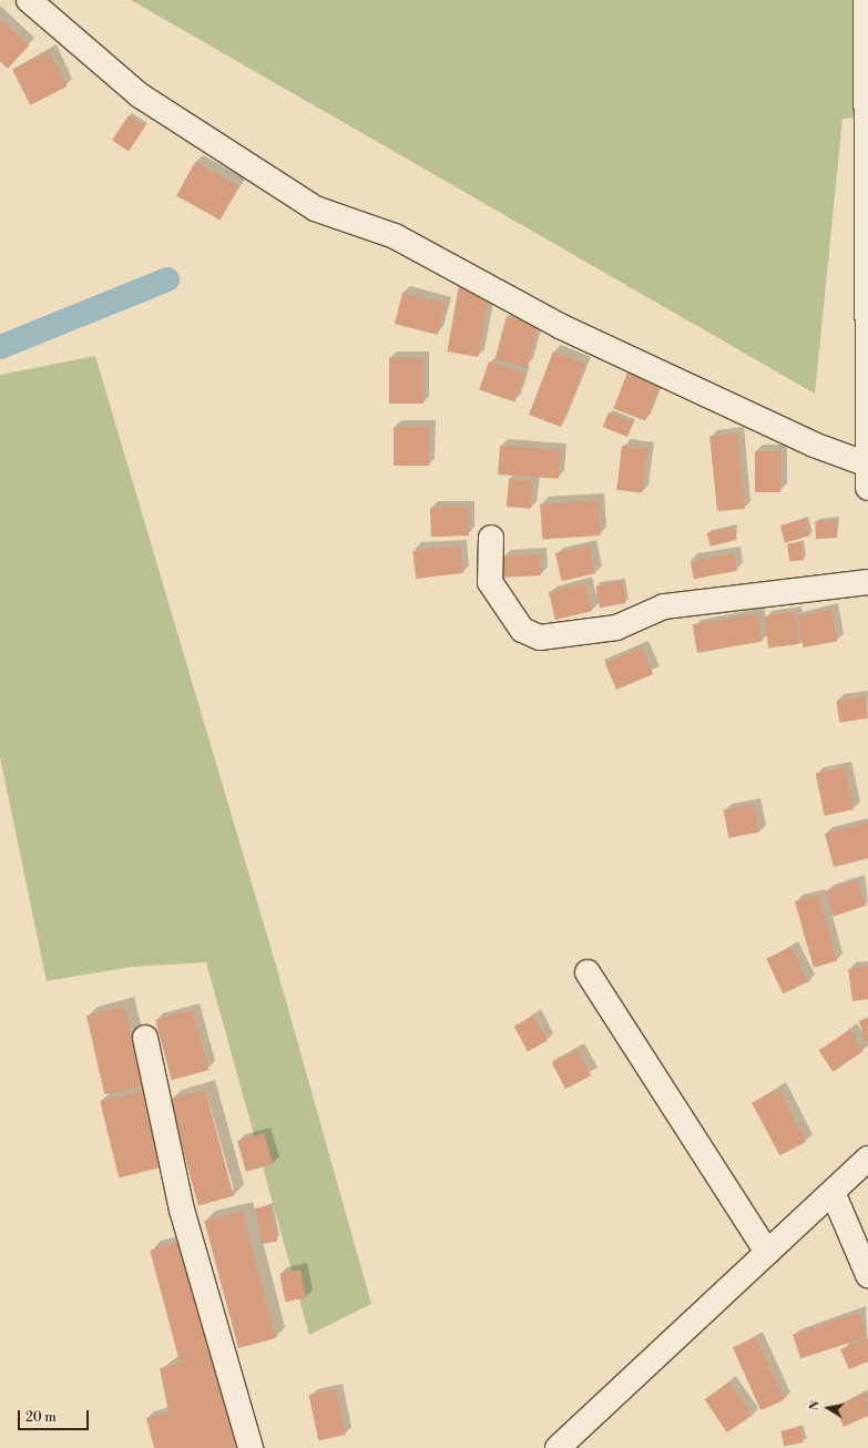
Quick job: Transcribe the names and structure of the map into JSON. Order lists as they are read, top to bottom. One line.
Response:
{"scale_bar":"20 m","north":"left"}
